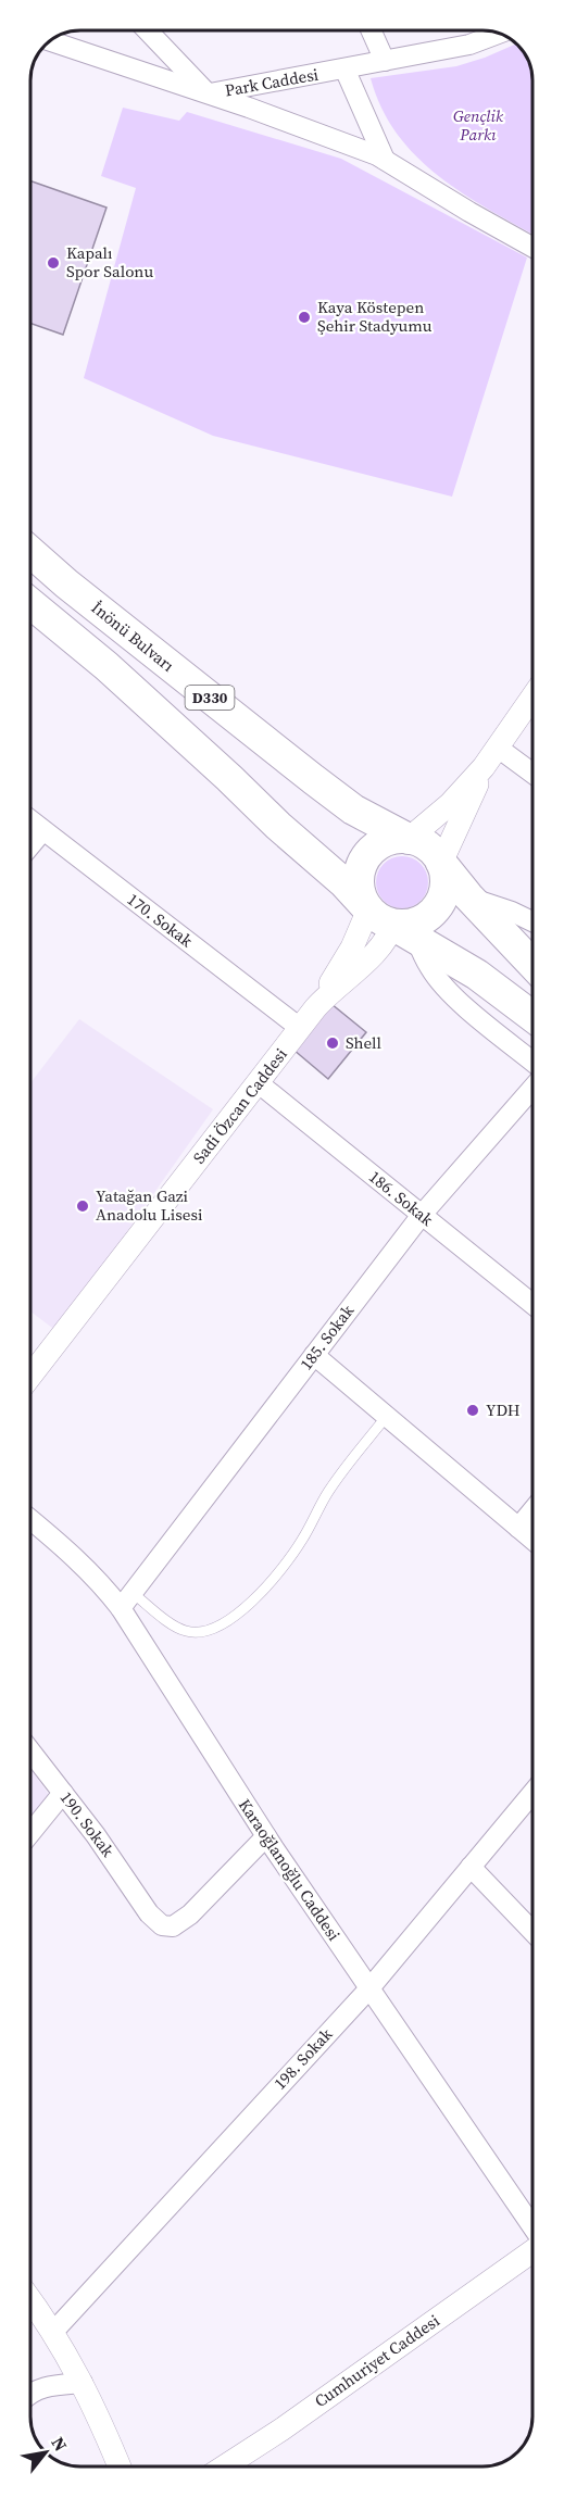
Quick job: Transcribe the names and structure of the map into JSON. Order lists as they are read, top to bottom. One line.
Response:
{"streets":{"highway":["İnönü Bulvarı","D330"],"street":["Park Caddesi","170. Sokak","Sadi Özcan Caddesi","186. Sokak","185. Sokak","190. Sokak","Karaoğlanoğlu Caddesi","198. Sokak","Cumhuriyet Caddesi"]},"crossings":[["İnönü Bulvarı","D330"],["İnönü Bulvarı","Sadi Özcan Caddesi"],["D330","Sadi Özcan Caddesi"],["170. Sokak","Sadi Özcan Caddesi"],["Sadi Özcan Caddesi","186. Sokak"],["186. Sokak","185. Sokak"],["185. Sokak","Karaoğlanoğlu Caddesi"],["190. Sokak","Karaoğlanoğlu Caddesi"],["Karaoğlanoğlu Caddesi","198. Sokak"]],"parks":["Gençlik Parkı"],"places":["Kapalı Spor Salonu","Kaya Köstepen Şehir Stadyumu","Shell","Yatağan Gazi Anadolu Lisesi","YDH"],"north":"top right"}
